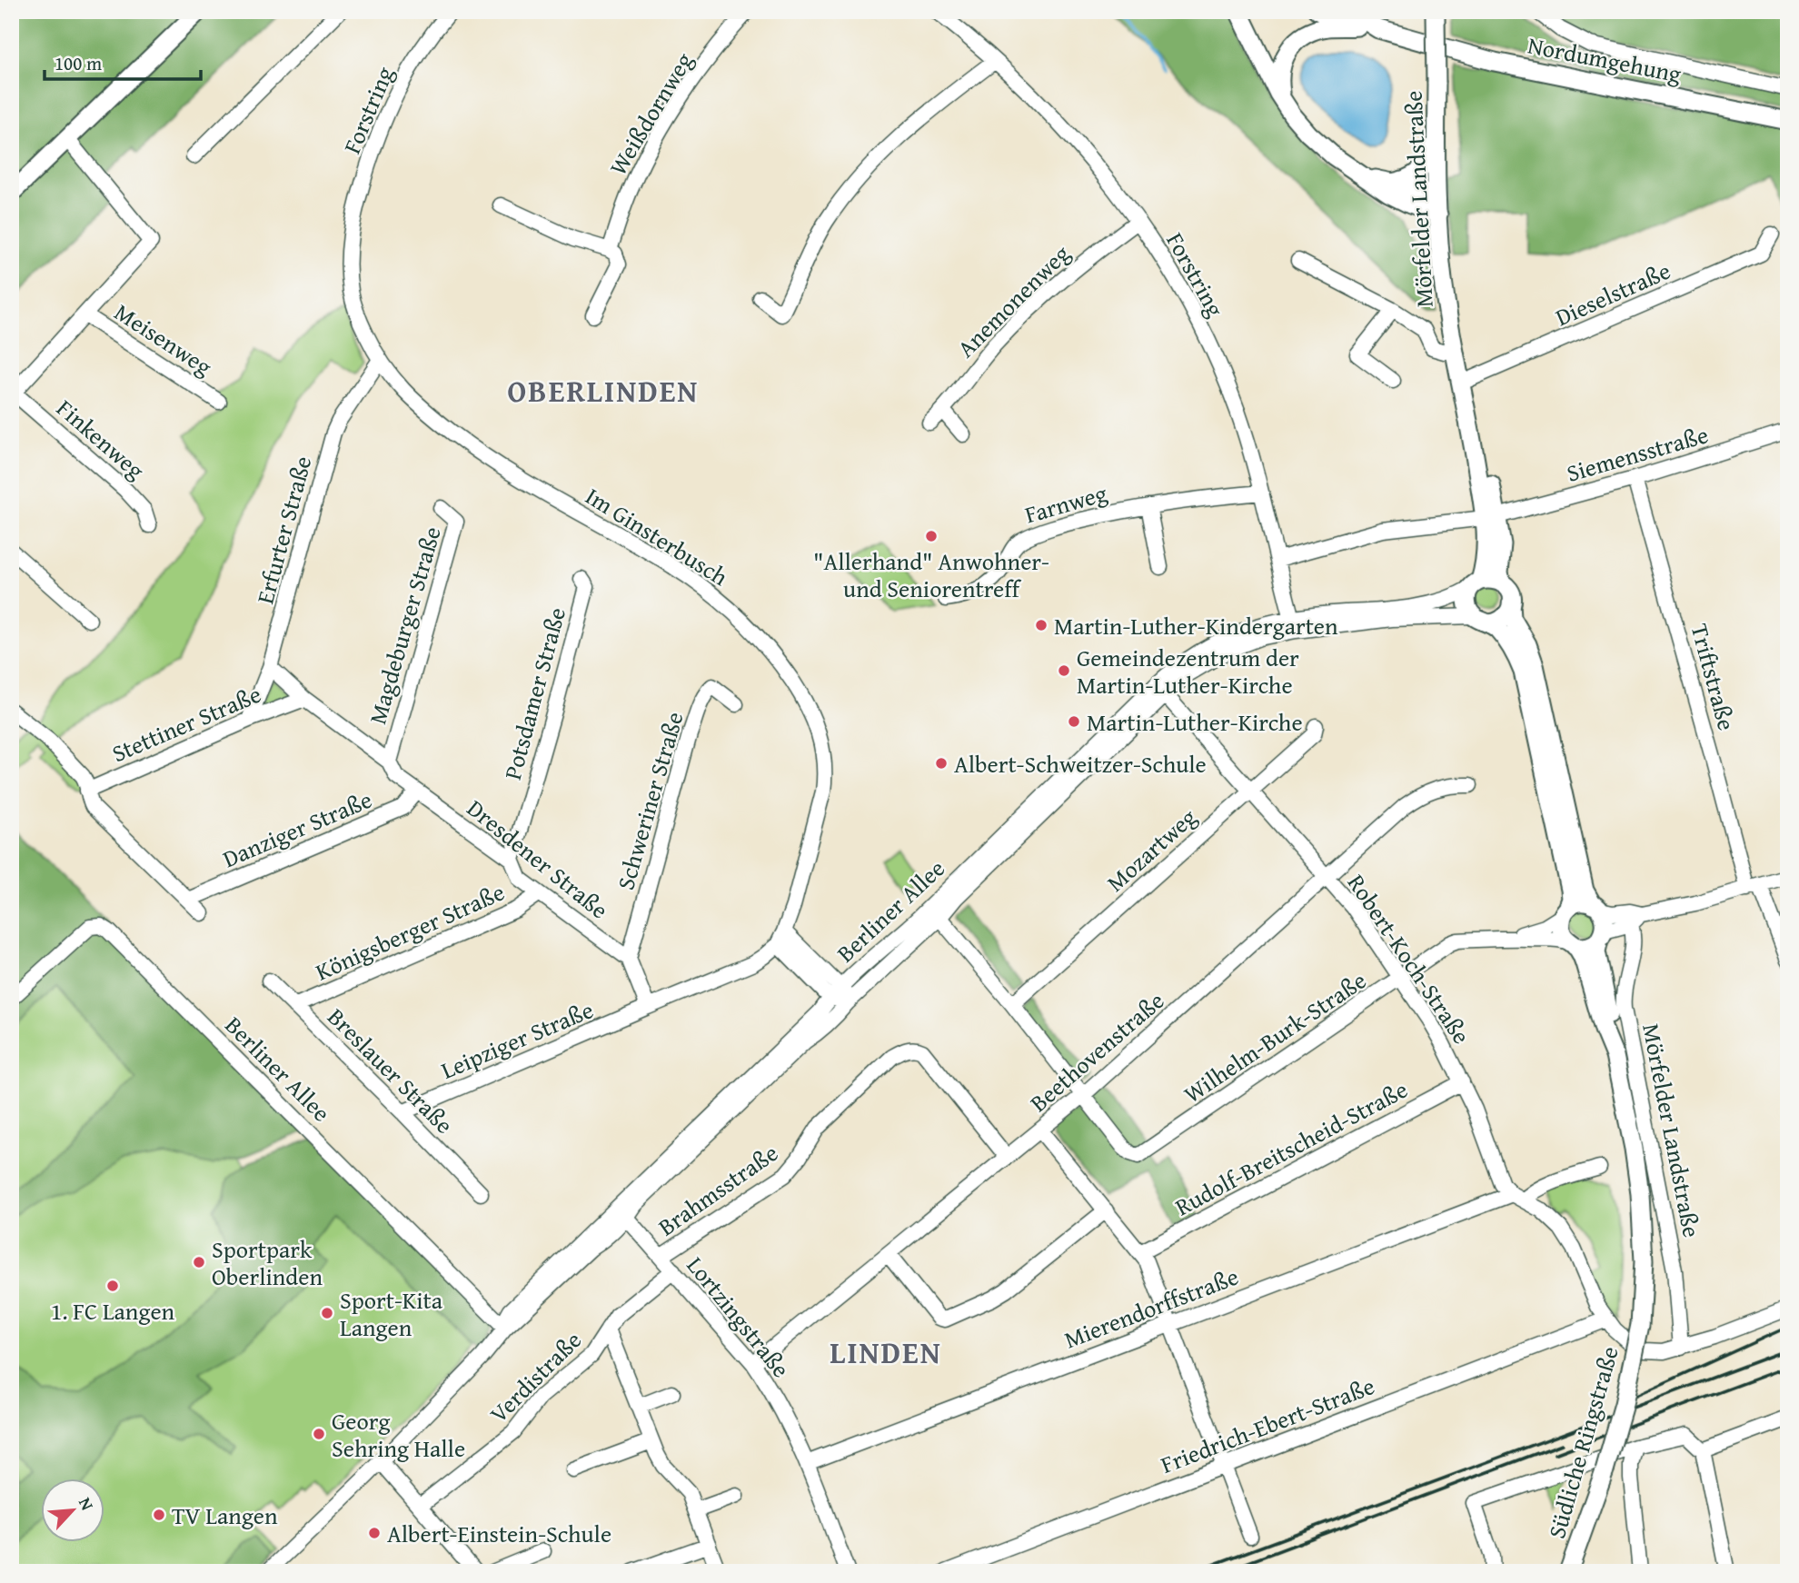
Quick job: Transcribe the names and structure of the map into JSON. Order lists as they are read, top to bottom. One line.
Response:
{"streets":{"main road":["Nordumgehung","Mörfelder Landstraße","Südliche Ringstraße"],"street":["Forstring","Weißdornweg","Dieselstraße","Anemonenweg","Meisenweg","Finkenweg","Siemensstraße","Farnweg","Erfurter Straße","Im Ginsterbusch","Magdeburger Straße","Triftstraße","Potsdamer Straße","Stettiner Straße","Schweriner Straße","Danziger Straße","Mozartweg","Dresdener Straße","Berliner Allee","Königsberger Straße","Robert-Koch-Straße","Wilhelm-Burk-Straße","Leipziger Straße","Beethovenstraße","Breslauer Straße","Rudolf-Breitscheid-Straße","Brahmsstraße","Mierendorffstraße","Lortzingstraße","Verdistraße","Friedrich-Ebert-Straße"]},"crossings":[["Forstring","Anemonenweg"],["Forstring","Siemensstraße"],["Forstring","Farnweg"],["Forstring","Im Ginsterbusch"],["Forstring","Berliner Allee"],["Mörfelder Landstraße","Dieselstraße"],["Mörfelder Landstraße","Siemensstraße"],["Mörfelder Landstraße","Berliner Allee"],["Mörfelder Landstraße","Wilhelm-Burk-Straße"],["Mörfelder Landstraße","Südliche Ringstraße"],["Siemensstraße","Triftstraße"],["Erfurter Straße","Im Ginsterbusch"],["Erfurter Straße","Stettiner Straße"],["Erfurter Straße","Dresdener Straße"],["Magdeburger Straße","Dresdener Straße"],["Potsdamer Straße","Dresdener Straße"],["Stettiner Straße","Dresdener Straße"],["Schweriner Straße","Dresdener Straße"],["Danziger Straße","Dresdener Straße"],["Mozartweg","Robert-Koch-Straße"],["Dresdener Straße","Königsberger Straße"],["Berliner Allee","Robert-Koch-Straße"],["Berliner Allee","Lortzingstraße"],["Königsberger Straße","Breslauer Straße"],["Robert-Koch-Straße","Wilhelm-Burk-Straße"],["Robert-Koch-Straße","Beethovenstraße"],["Robert-Koch-Straße","Rudolf-Breitscheid-Straße"],["Robert-Koch-Straße","Mierendorffstraße"],["Wilhelm-Burk-Straße","Beethovenstraße"],["Leipziger Straße","Breslauer Straße"],["Beethovenstraße","Brahmsstraße"],["Beethovenstraße","Lortzingstraße"],["Brahmsstraße","Lortzingstraße"],["Mierendorffstraße","Lortzingstraße"],["Lortzingstraße","Verdistraße"]],"districts":["OBERLINDEN","LINDEN"],"places":["\"Allerhand\" Anwohner- und Seniorentreff","Martin-Luther-Kindergarten","Gemeindezentrum der Martin-Luther-Kirche","Martin-Luther-Kirche","Albert-Schweitzer-Schule","Sportpark Oberlinden","1. FC Langen","Sport-Kita Langen","Georg Sehring Halle","TV Langen","Albert-Einstein-Schule"],"scale_bar":"100 m","north":"top right"}
